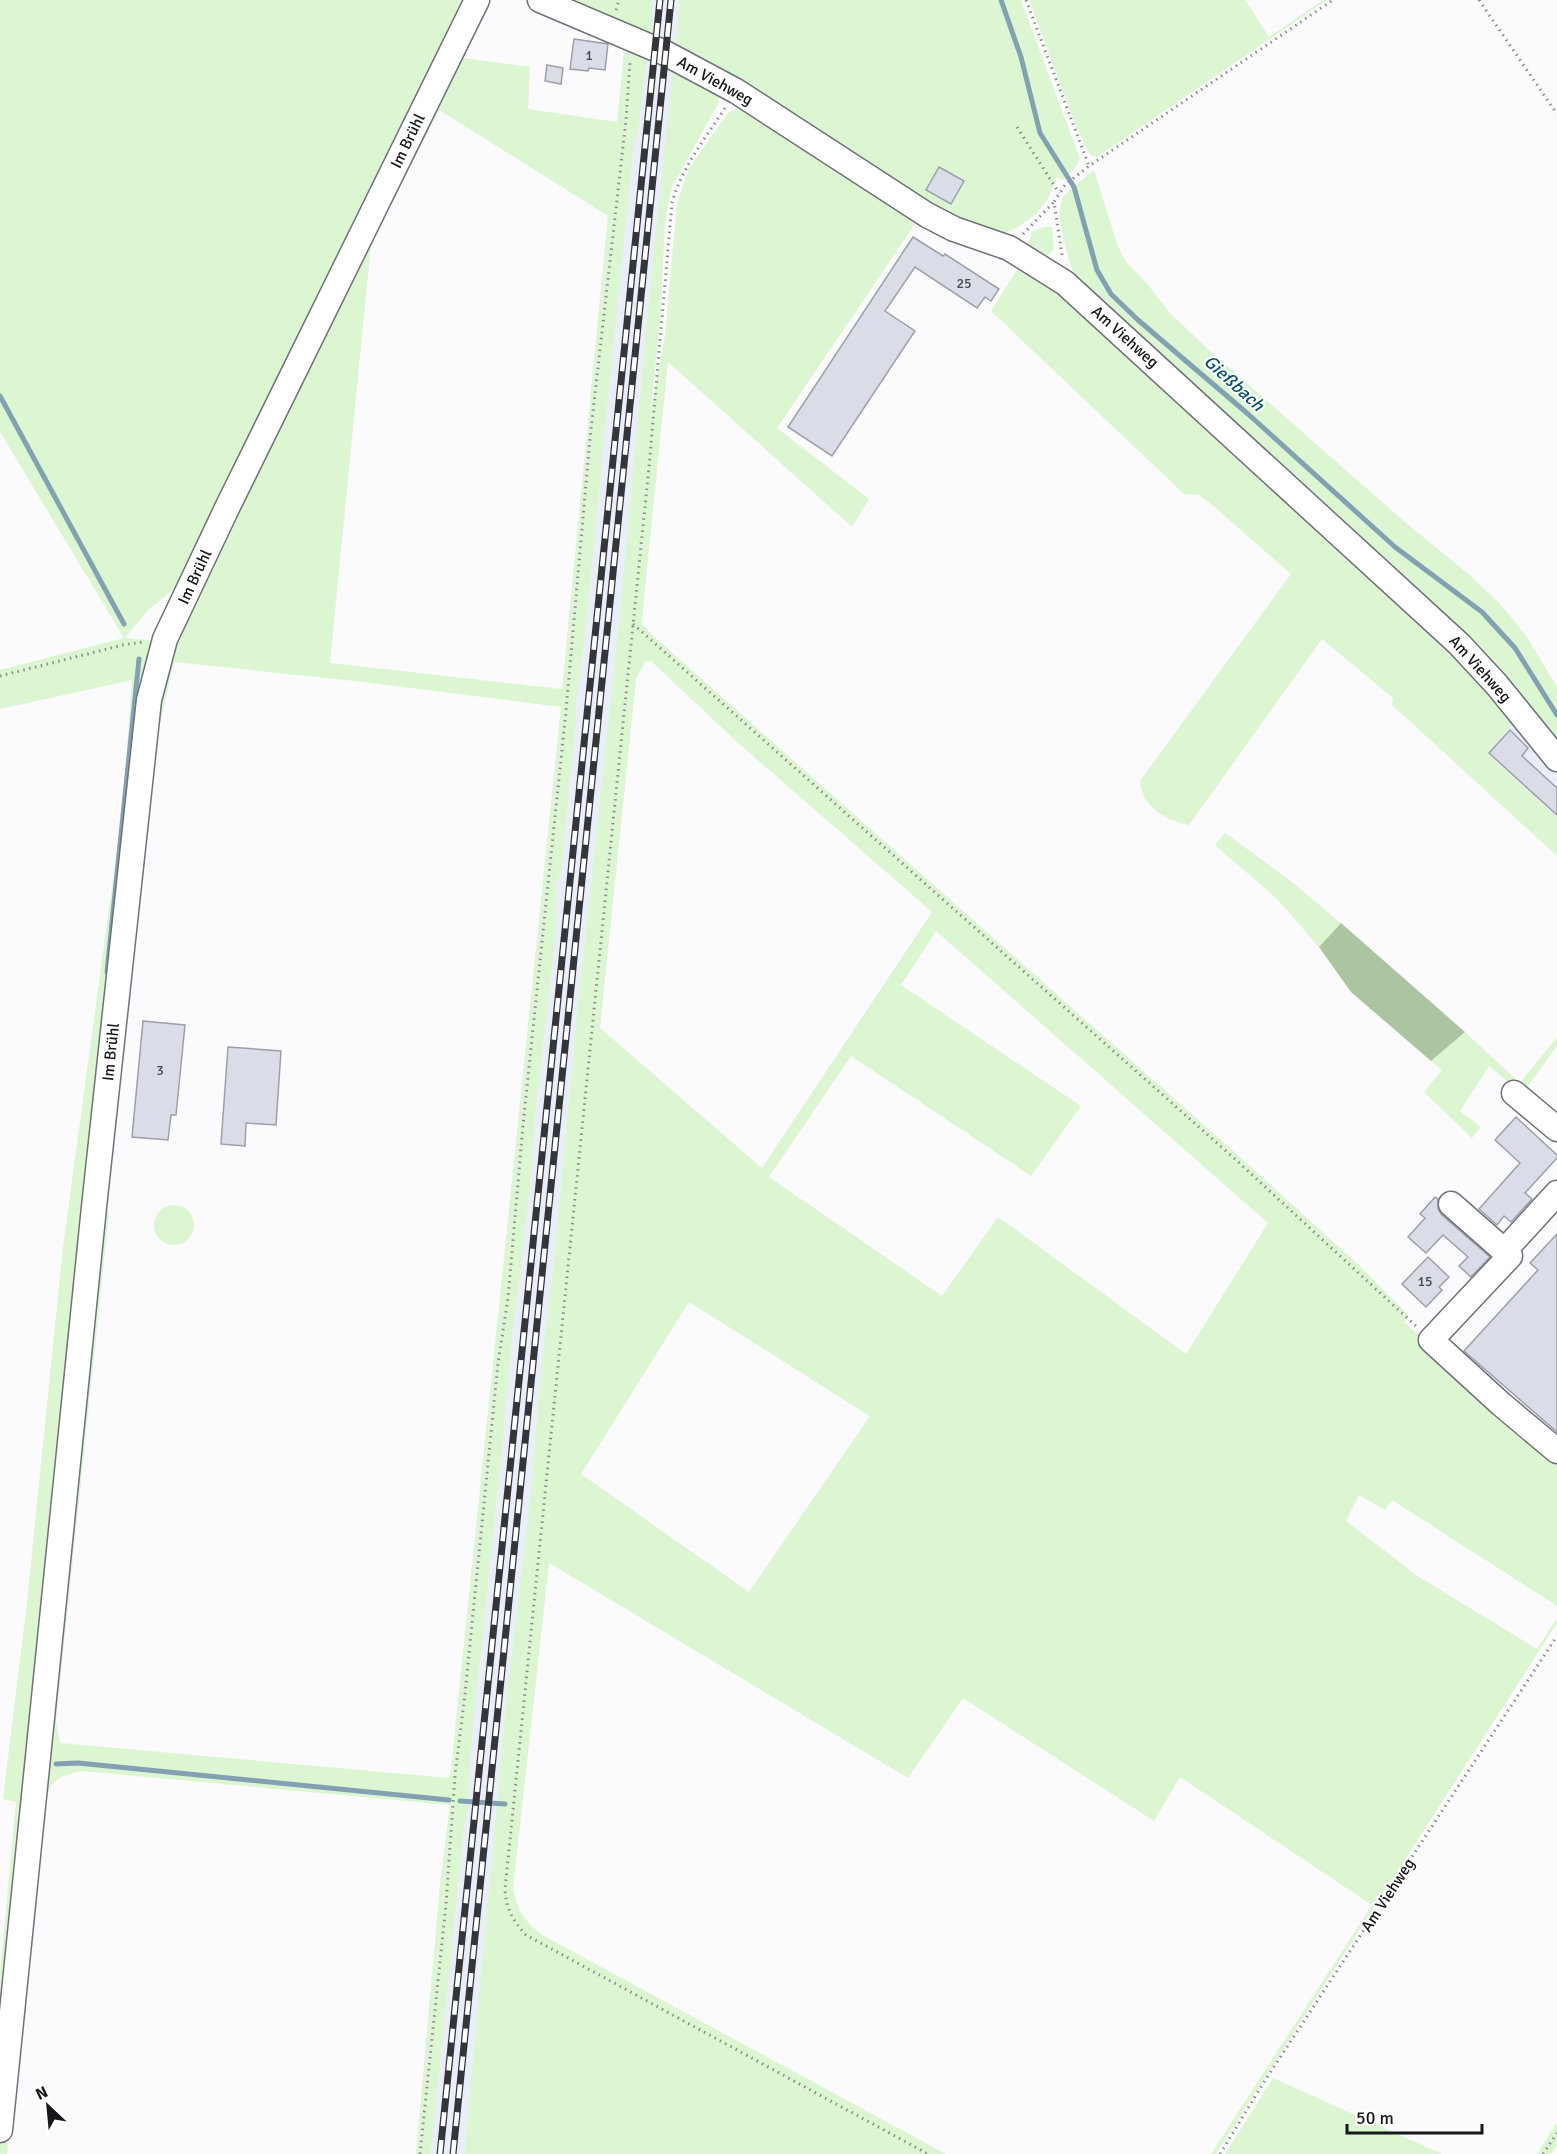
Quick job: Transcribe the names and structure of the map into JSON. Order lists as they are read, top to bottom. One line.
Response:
{"streets":{"street":["Am Viehweg","Im Brühl"]},"water":["Gießbach"],"house_numbers":["1","25","3","15"],"scale_bar":"50 m","north":"top left"}
